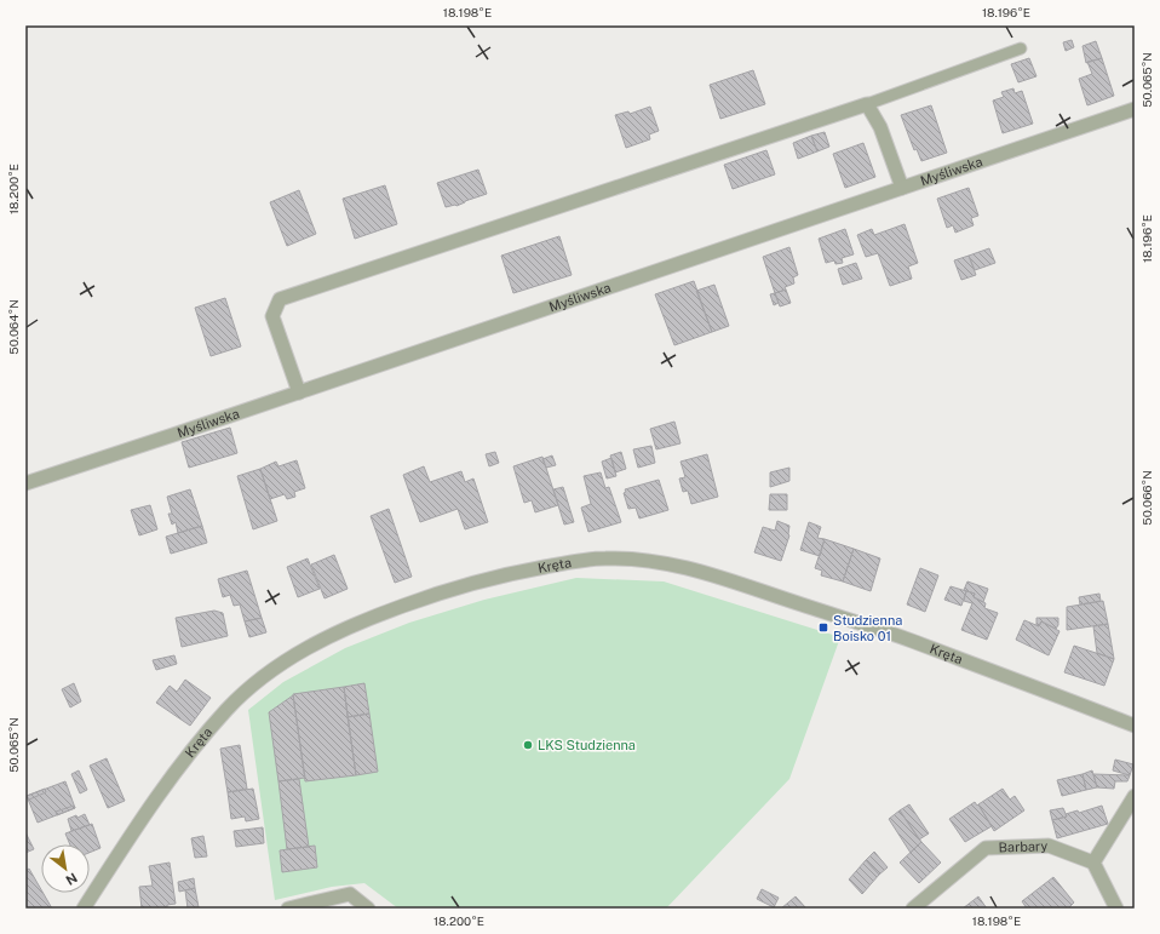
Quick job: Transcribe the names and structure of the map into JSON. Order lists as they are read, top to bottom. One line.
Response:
{"streets":{"street":["Myśliwska","Kręta","Barbary"]},"places":{"transit":["Studzienna Boisko 01"],"other":["LKS Studzienna"]},"north":"bottom right","coordinates":["18.198°E","18.196°E","50.065°N","18.200°E","50.064°N","50.066°N"]}
